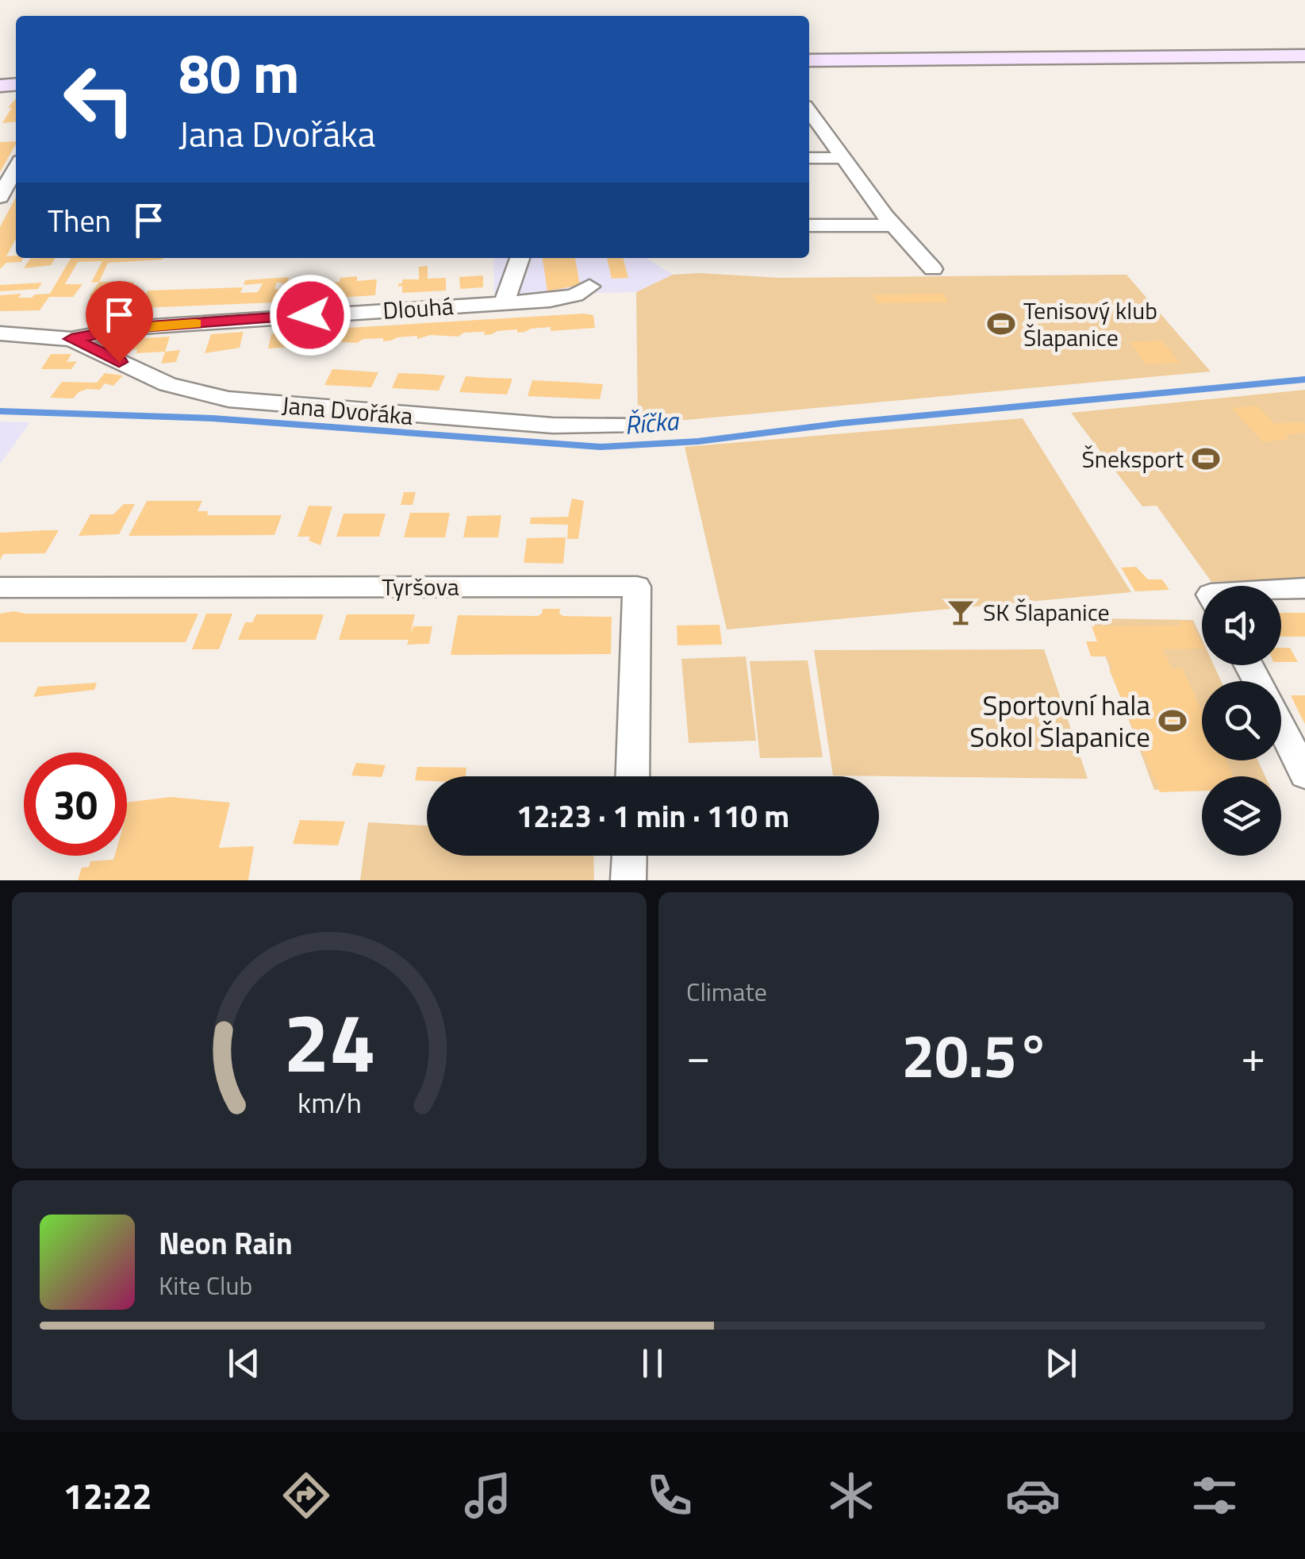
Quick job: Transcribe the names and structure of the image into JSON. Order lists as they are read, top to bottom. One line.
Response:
{"streets":{"street":["Dlouhá","Jana Dvořáka","Tyršova"]},"crossings":[["Dlouhá","Jana Dvořáka"]],"water":["Říčka"],"places":{"sports":["Tenisový klub Šlapanice","Šneksport","Sportovní hala Sokol Šlapanice"],"bar":["SK Šlapanice"]},"page":{"turn":["80 m","Jana Dvořáka"],"then":"Then","limit":"30","trip":"12:23 · 1 min · 110 m","tile":"Climate","heat":["−","20.5°","+"],"song":["Neon Rain","Kite Club"],"tabs":"12:22","gauge":["24","km/h"]}}
